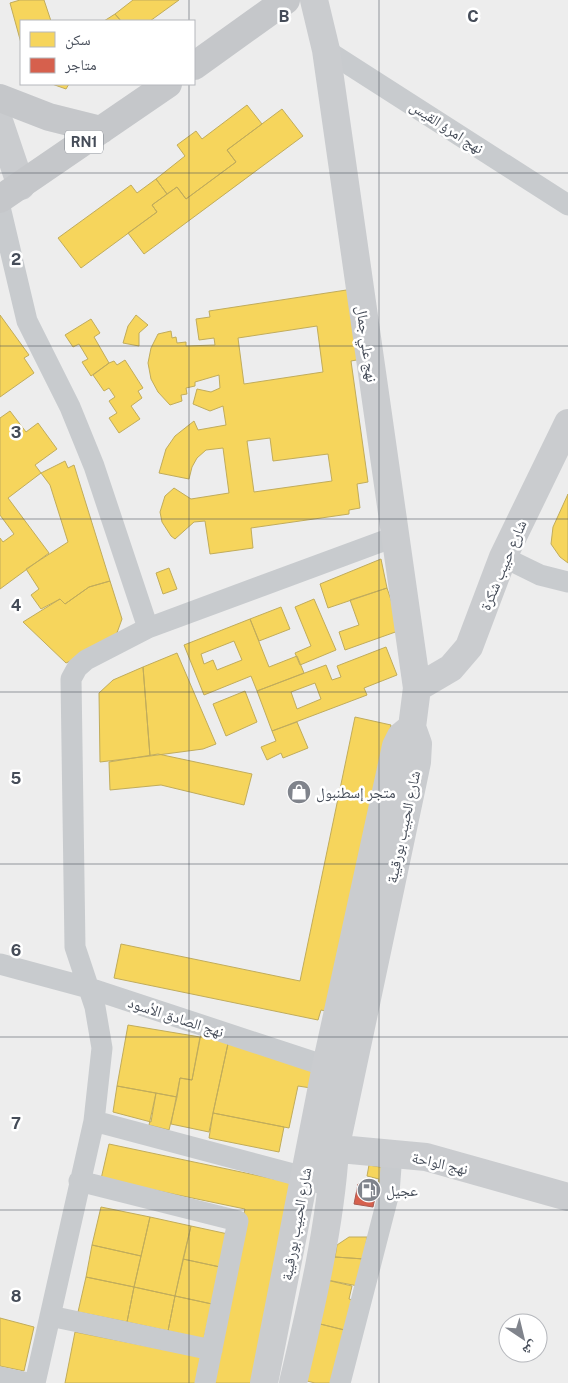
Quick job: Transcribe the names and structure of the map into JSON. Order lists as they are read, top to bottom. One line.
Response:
{"streets":{"main road":["RN1"],"street":["نهج امرؤ القيس","نهج علي جمال","شارع حبيب شكرة","شارع الحبيب بورقيبة","نهج الصادق الأسود","نهج الواحة"]},"crossings":[["نهج امرؤ القيس","نهج علي جمال"],["نهج علي جمال","شارع حبيب شكرة"],["نهج علي جمال","شارع الحبيب بورقيبة"],["شارع الحبيب بورقيبة","نهج الصادق الأسود"],["شارع الحبيب بورقيبة","نهج الواحة"]],"places":{"shop":["متجر إسطنبول"],"fuel station":["عجيل"]},"legend":["سكن","متاجر"],"north":"bottom right","grid":{"columns":["B","C"],"rows":["2","3","4","5","6","7","8"]}}
